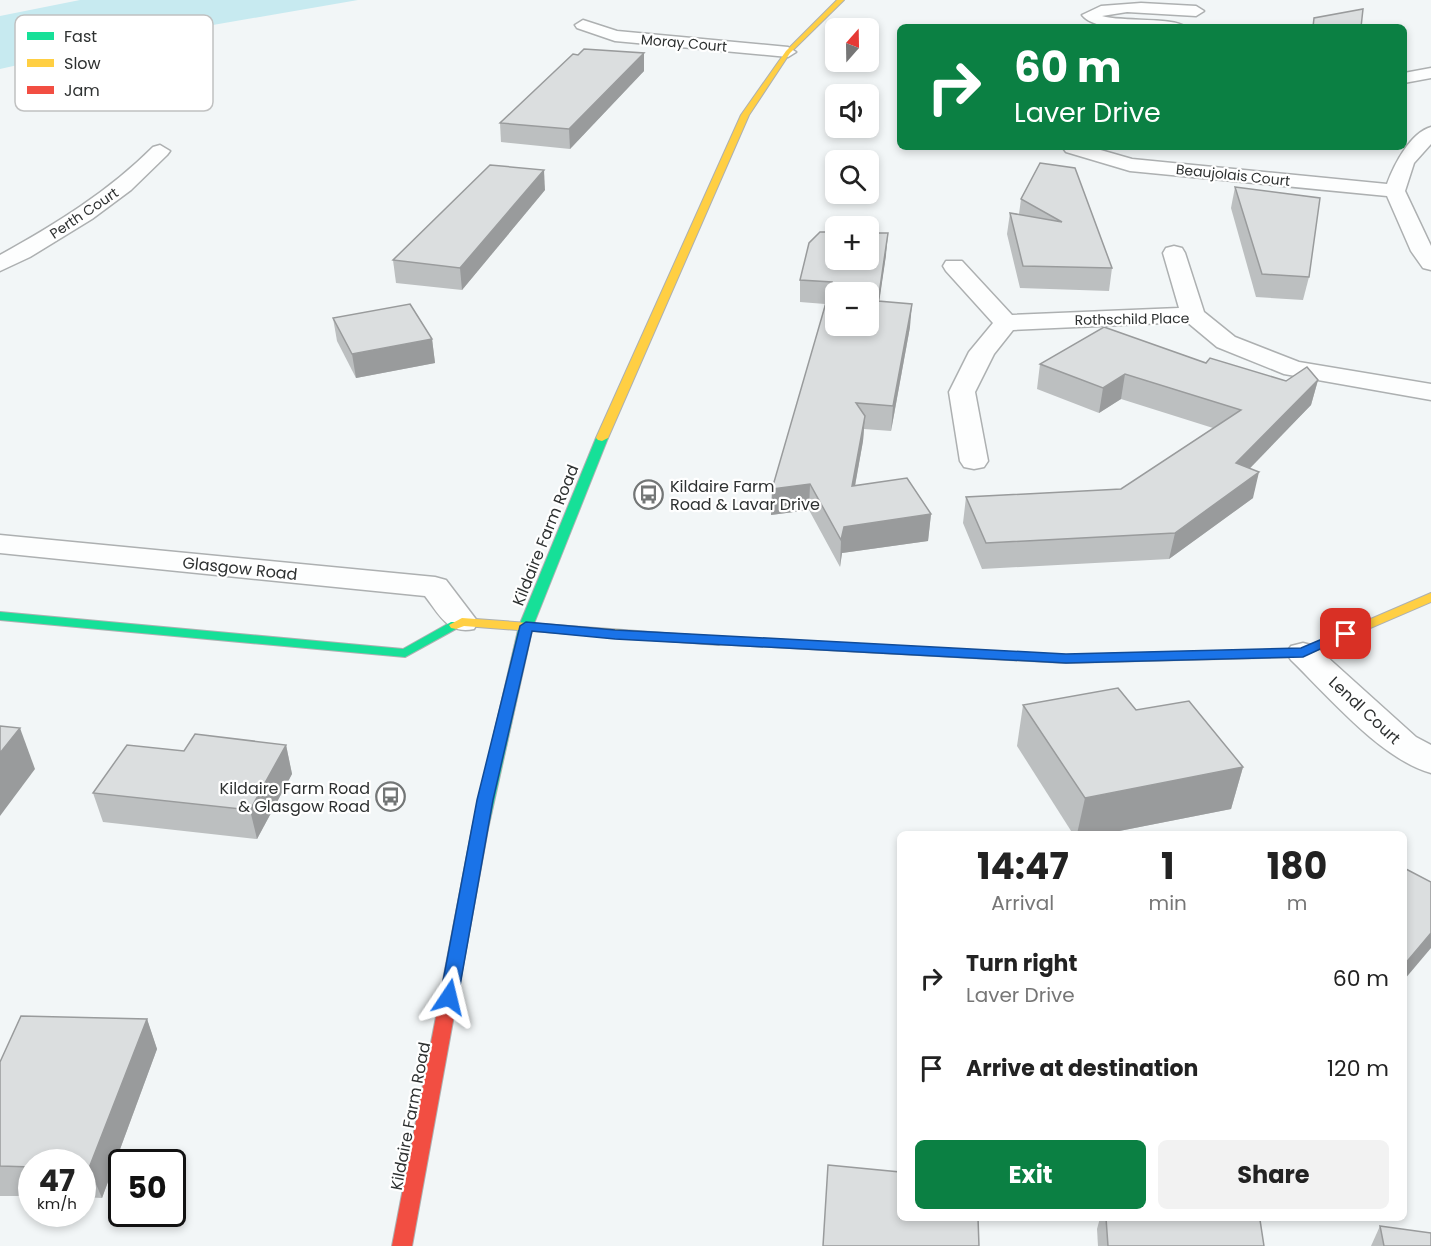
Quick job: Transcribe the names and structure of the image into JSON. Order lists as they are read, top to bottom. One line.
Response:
{"streets":{"main road":["Kildaire Farm Road"],"street":["Moray Court","Beaujolais Court","Perth Court","Rothschild Place","Glasgow Road","Lendl Court"]},"crossings":[["Moray Court","Kildaire Farm Road"]],"places":{"bus stop":["Kildaire Farm Road & Lavar Drive","Kildaire Farm Road & Glasgow Road"]},"legend":["Fast","Slow","Jam"],"north":"top","page":{"map_buttons":["+","−"],"turn":["60 m","Laver Drive"],"eta":["14:47","Arrival","1","min","180","m"],"list":[{"name":"Turn right","note":"Laver Drive","value":"60 m"},{"name":"Arrive at destination","value":"120 m"}],"buttons":["Exit","Share"],"speed":"47 km/h","limit":"50"}}
